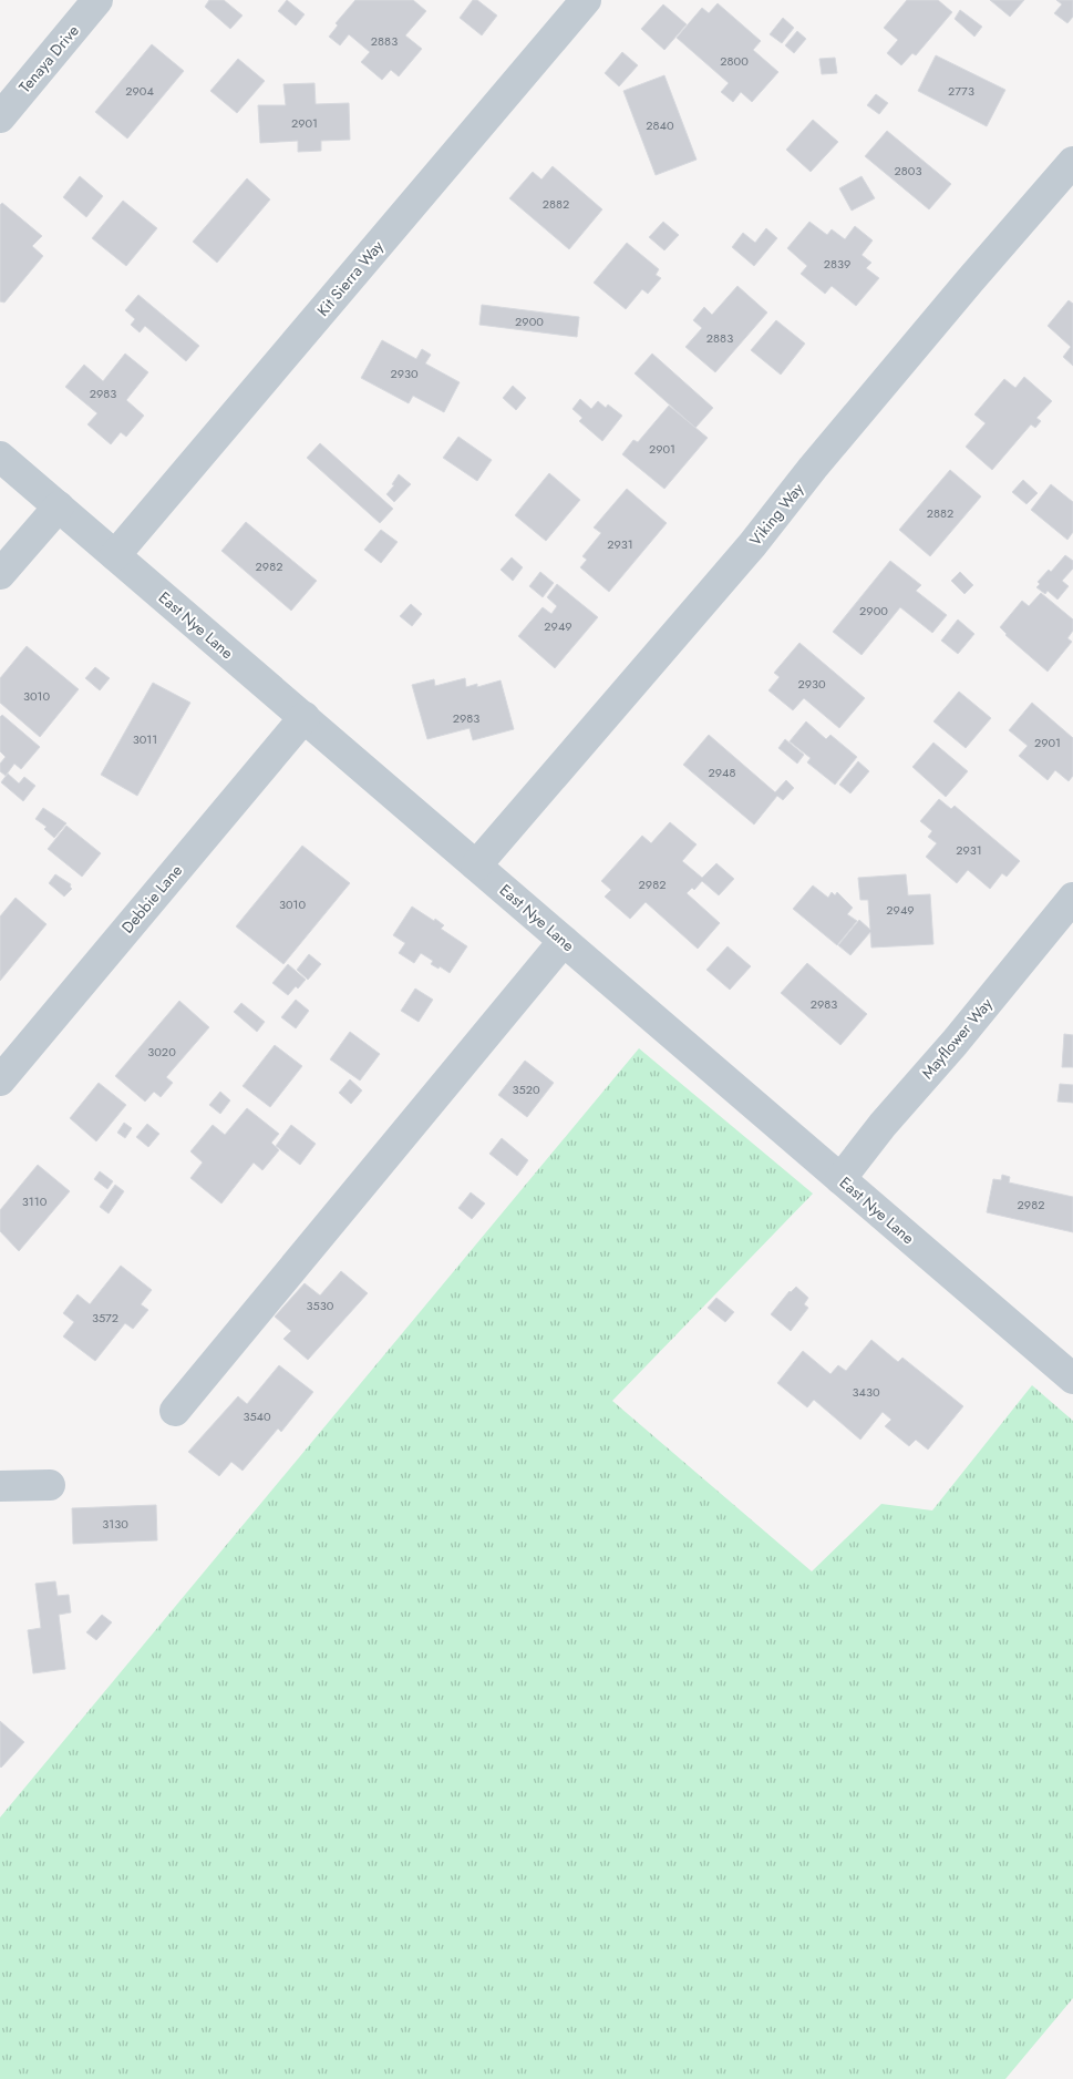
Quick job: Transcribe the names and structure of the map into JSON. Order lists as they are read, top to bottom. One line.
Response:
{"streets":{"street":["Tenaya Drive","Kit Sierra Way","Viking Way","East Nye Lane","Debbie Lane","Mayflower Way"]},"crossings":[["Kit Sierra Way","East Nye Lane"],["Viking Way","East Nye Lane"],["East Nye Lane","Debbie Lane"],["East Nye Lane","Mayflower Way"]],"house_numbers":["2883","2800","2904","2773","2901","2840","2803","2882","2839","2900","2883","2930","2983","2901","2882","2931","2982","2900","2949","2930","3010","2983","3011","2901","2948","2931","2982","3010","2949","2983","3020","3520","3110","2982","3530","3572","3430","3540","3130"]}
